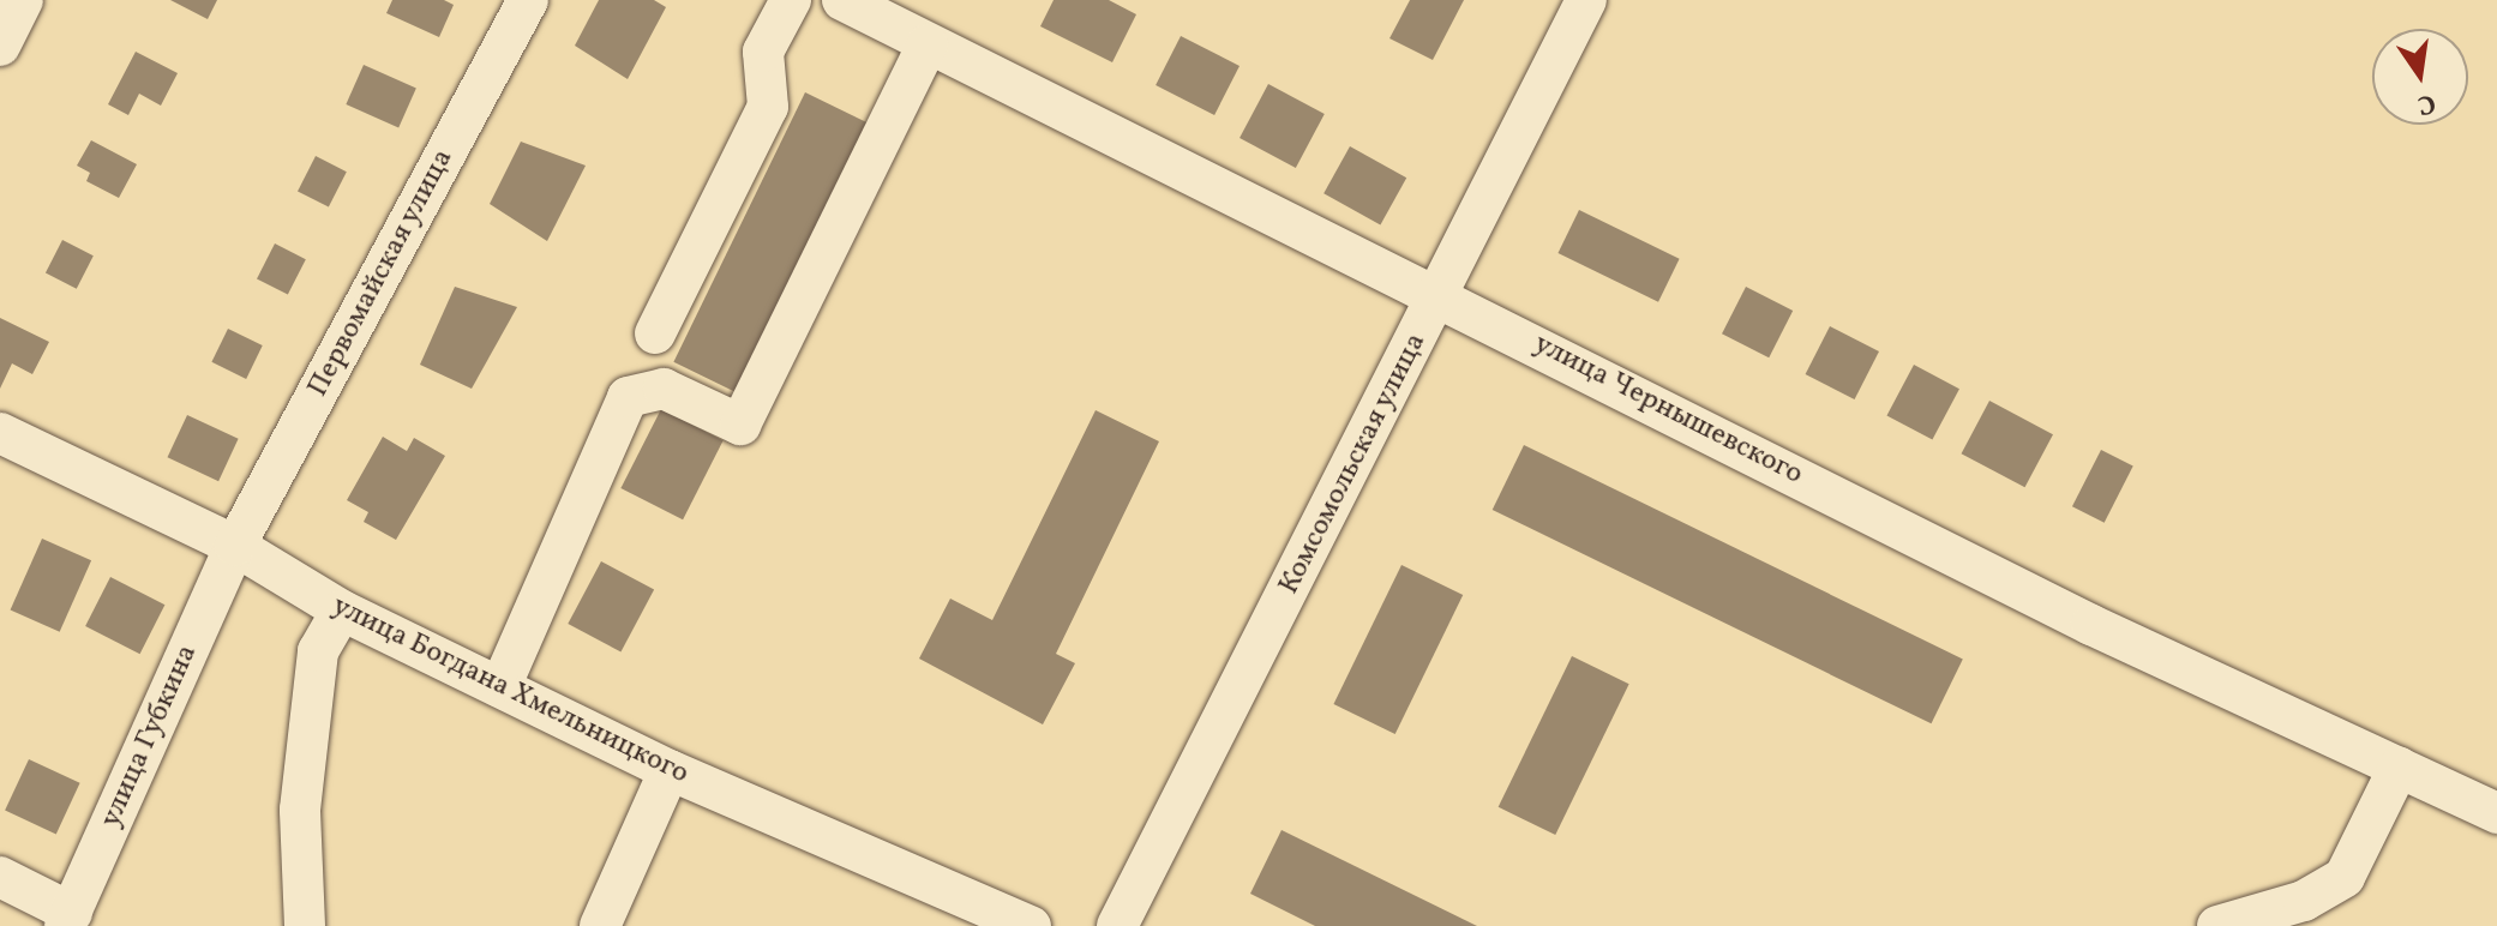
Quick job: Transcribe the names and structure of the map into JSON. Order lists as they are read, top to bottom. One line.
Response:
{"streets":{"street":["Первомайская улица","улица Чернышевского","Комсомольская улица","улица Богдана Хмельницкого","улица Губкина"]},"crossings":[["Первомайская улица","улица Богдана Хмельницкого"],["Первомайская улица","улица Губкина"],["улица Чернышевского","Комсомольская улица"],["улица Богдана Хмельницкого","улица Губкина"]],"north":"bottom"}
